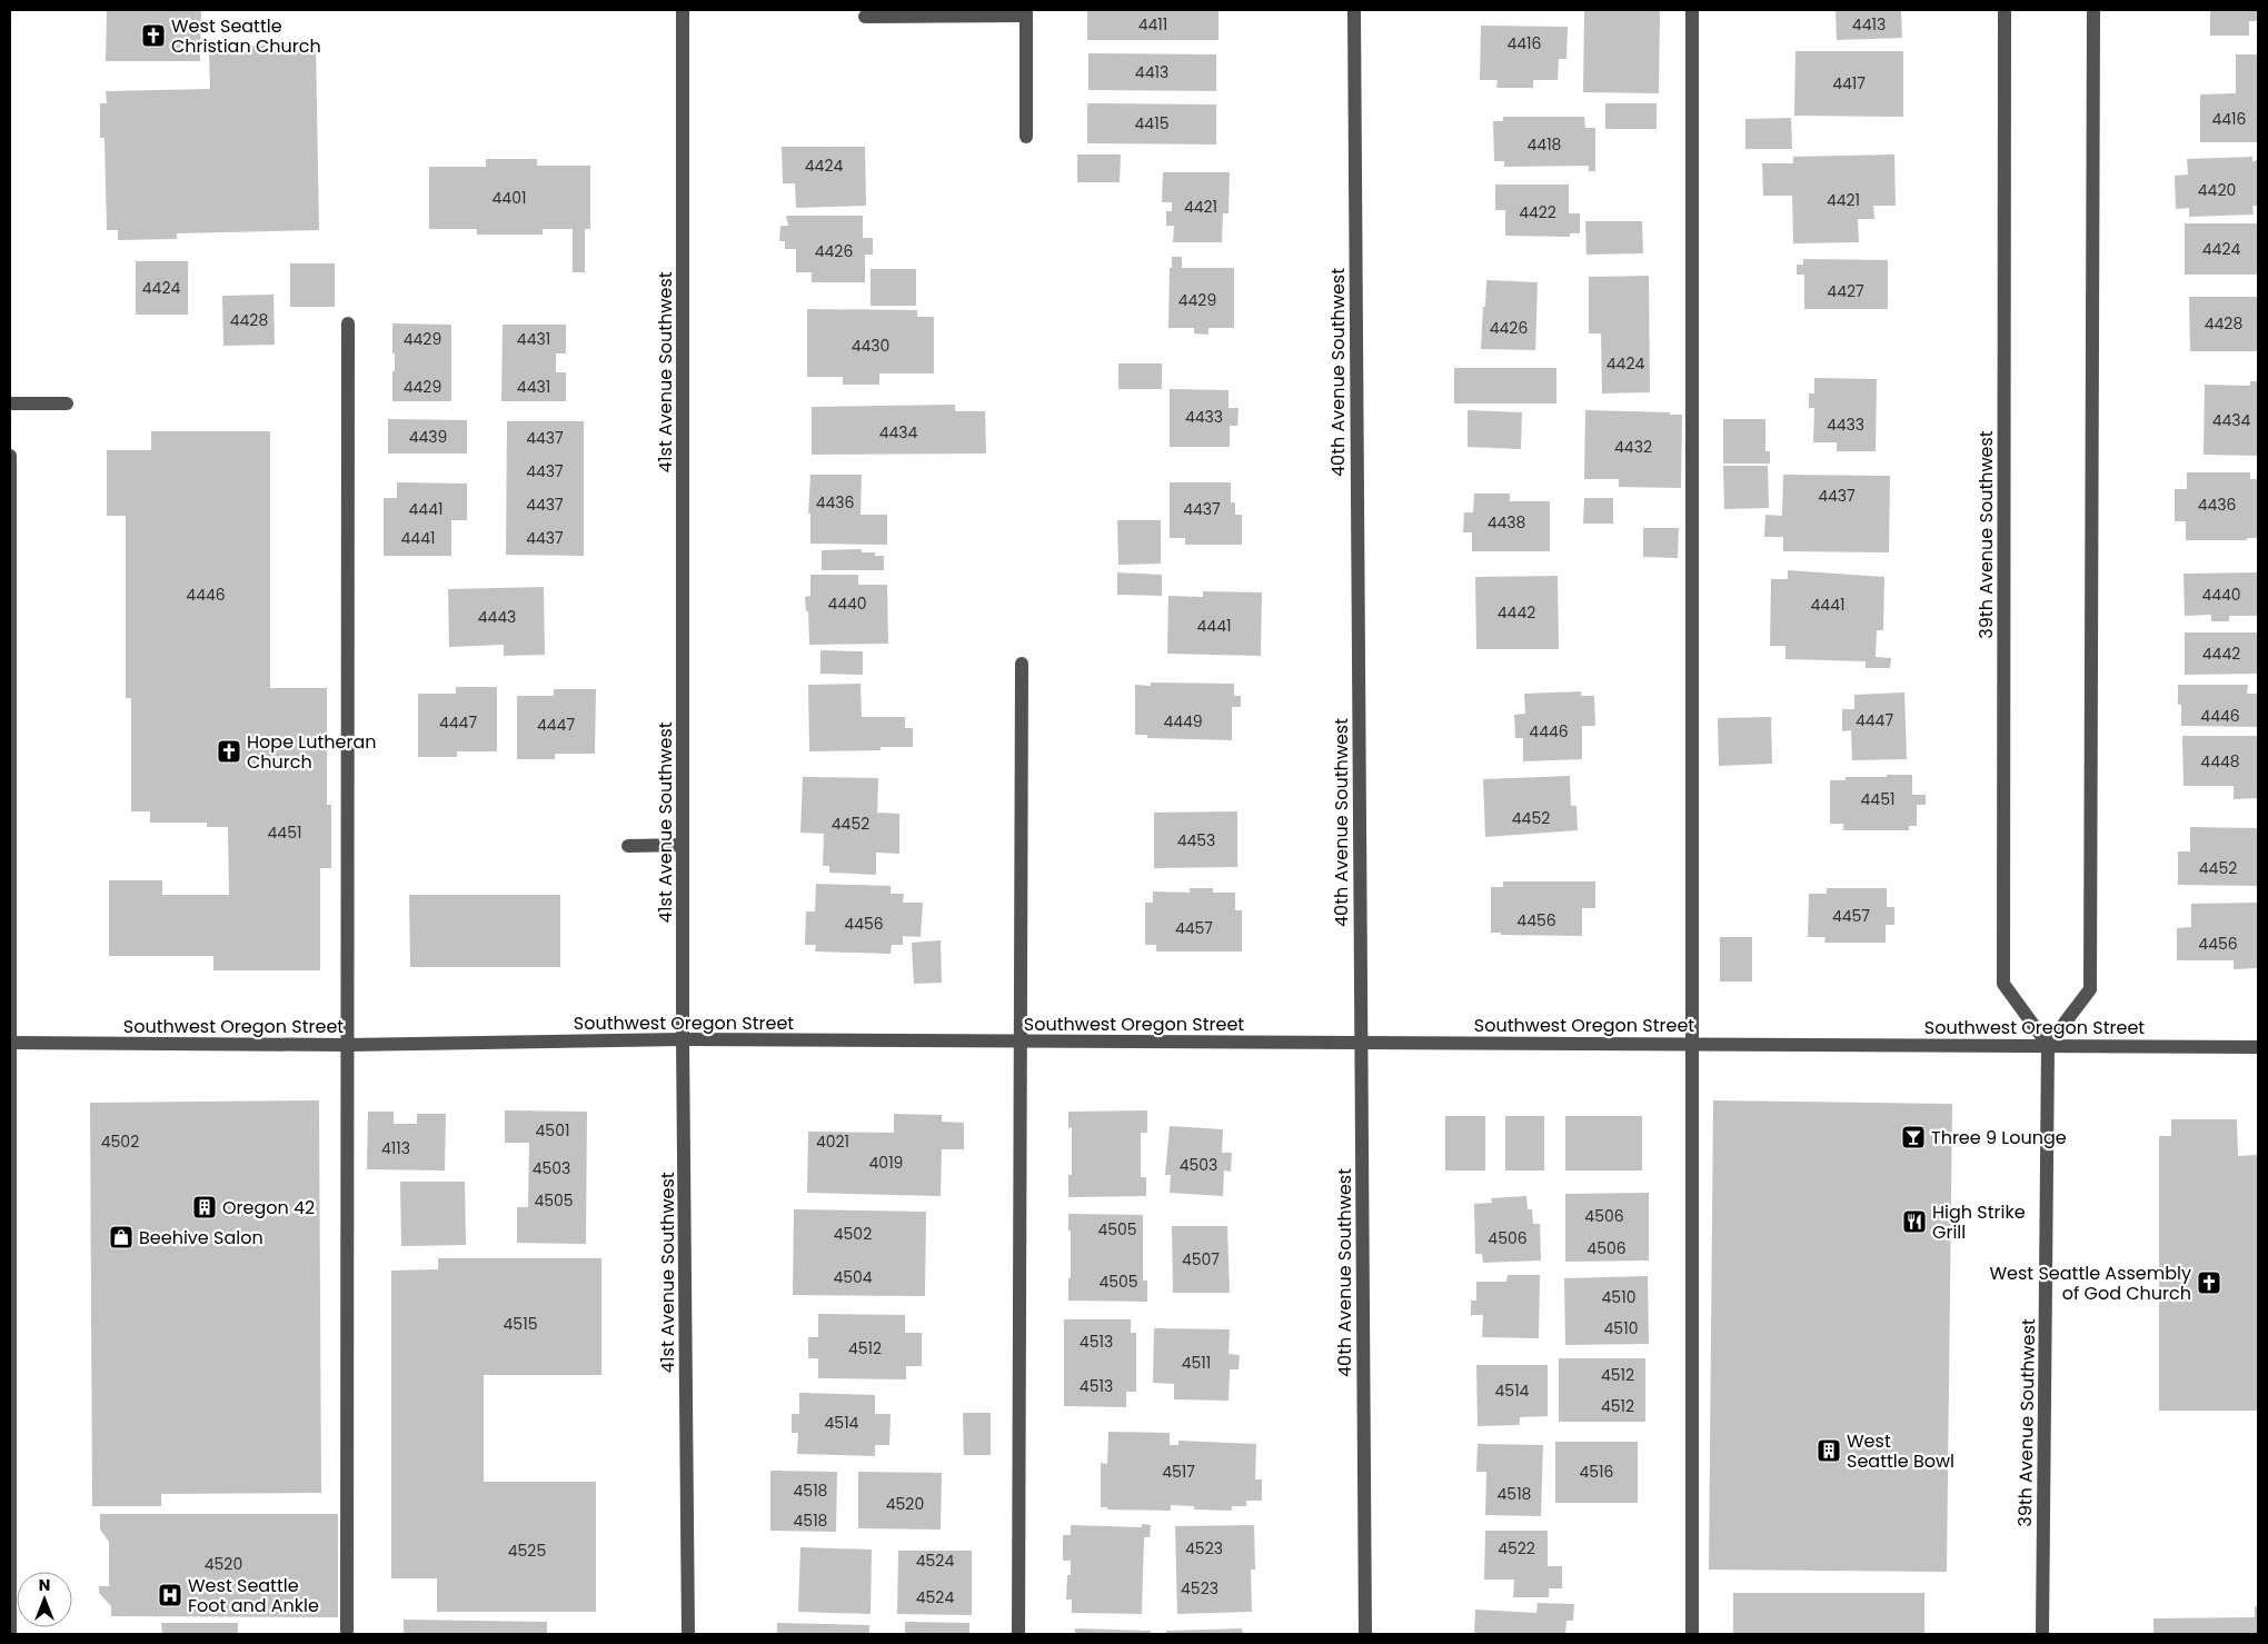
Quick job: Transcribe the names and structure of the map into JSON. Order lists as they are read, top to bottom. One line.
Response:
{"streets":{"street":["41st Avenue Southwest","40th Avenue Southwest","39th Avenue Southwest","Southwest Oregon Street"]},"crossings":[["41st Avenue Southwest","Southwest Oregon Street"],["40th Avenue Southwest","Southwest Oregon Street"],["39th Avenue Southwest","Southwest Oregon Street"]],"places":{"church":["West Seattle Christian Church","Hope Lutheran Church","West Seattle Assembly of God Church"],"bar":["Three 9 Lounge"],"building":["Oregon 42","West Seattle Bowl"],"restaurant":["High Strike Grill"],"shop":["Beehive Salon"],"hospital":["West Seattle Foot and Ankle"]},"house_numbers":["4411","4413","4416","4413","4417","4416","4415","4418","4424","4420","4401","4421","4421","4422","4424","4426","4424","4427","4429","4428","4428","4426","4429","4431","4430","4424","4429","4431","4433","4434","4433","4434","4439","4437","4432","4437","4437","4436","4437","4436","4441","4437","4438","4441","4437","4446","4440","4440","4441","4442","4443","4441","4442","4446","4447","4449","4447","4447","4446","4448","4451","4452","4452","4451","4453","4452","4457","4456","4456","4457","4456","4501","4502","4021","4113","4019","4503","4503","4505","4506","4505","4502","4506","4506","4507","4504","4505","4510","4515","4510","4513","4512","4511","4512","4513","4514","4512","4514","4517","4516","4518","4518","4520","4518","4523","4522","4525","4524","4520","4523","4524"],"north":"top"}
